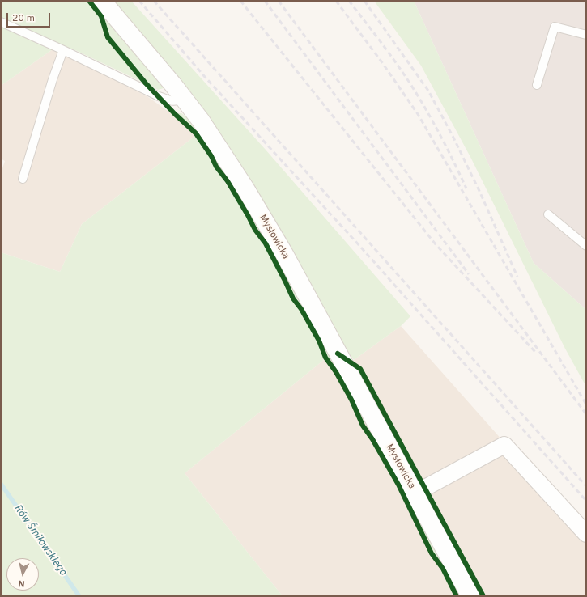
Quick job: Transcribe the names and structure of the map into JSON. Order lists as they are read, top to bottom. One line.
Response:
{"streets":{"street":["Mysłowicka"]},"water":["Rów Śmiłowskiego"],"scale_bar":"20 m","north":"bottom"}
